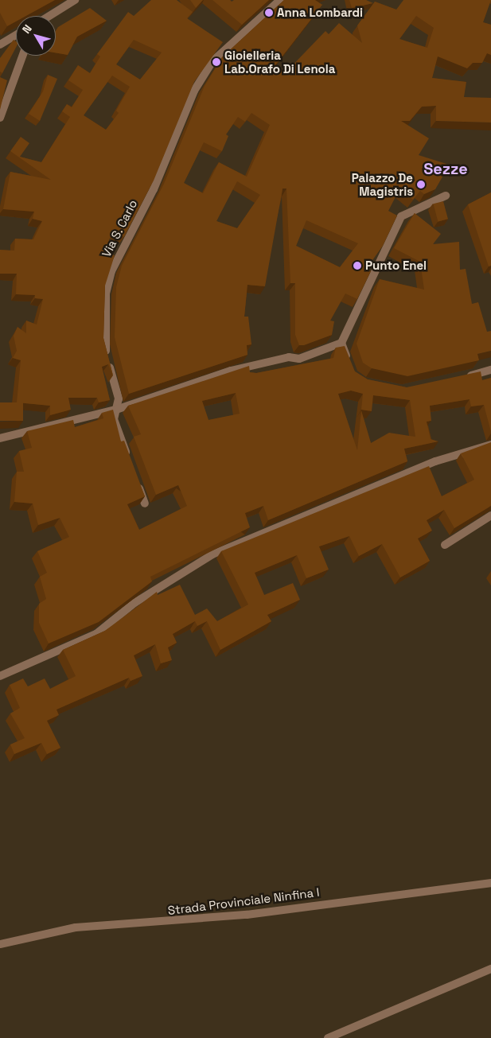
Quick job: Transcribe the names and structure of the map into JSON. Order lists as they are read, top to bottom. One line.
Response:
{"streets":{"street":["Via S. Carlo","Strada Provinciale Ninfina I"]},"districts":["Sezze"],"places":["Anna Lombardi","Gioielleria Lab.Orafo Di Lenola","Palazzo De Magistris","Punto Enel"],"north":"top left"}
